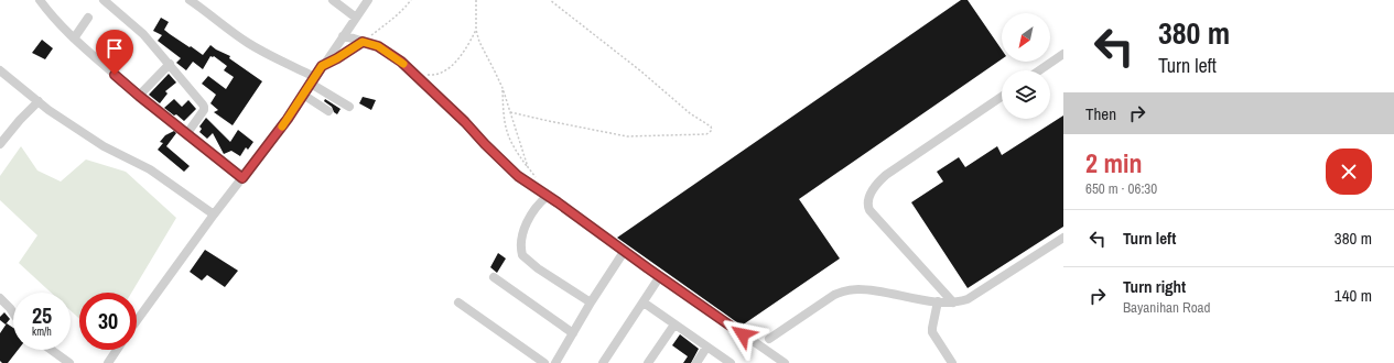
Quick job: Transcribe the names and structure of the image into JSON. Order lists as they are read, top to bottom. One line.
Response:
{"north":"bottom left","page":{"turn":["380 m","Turn left"],"then":"Then","heading":["2 min","650 m · 06:30"],"list":[{"name":"Turn left","value":"380 m"},{"name":"Turn right","note":"Bayanihan Road","value":"140 m"}],"speed":"25 km/h","limit":"30"}}
